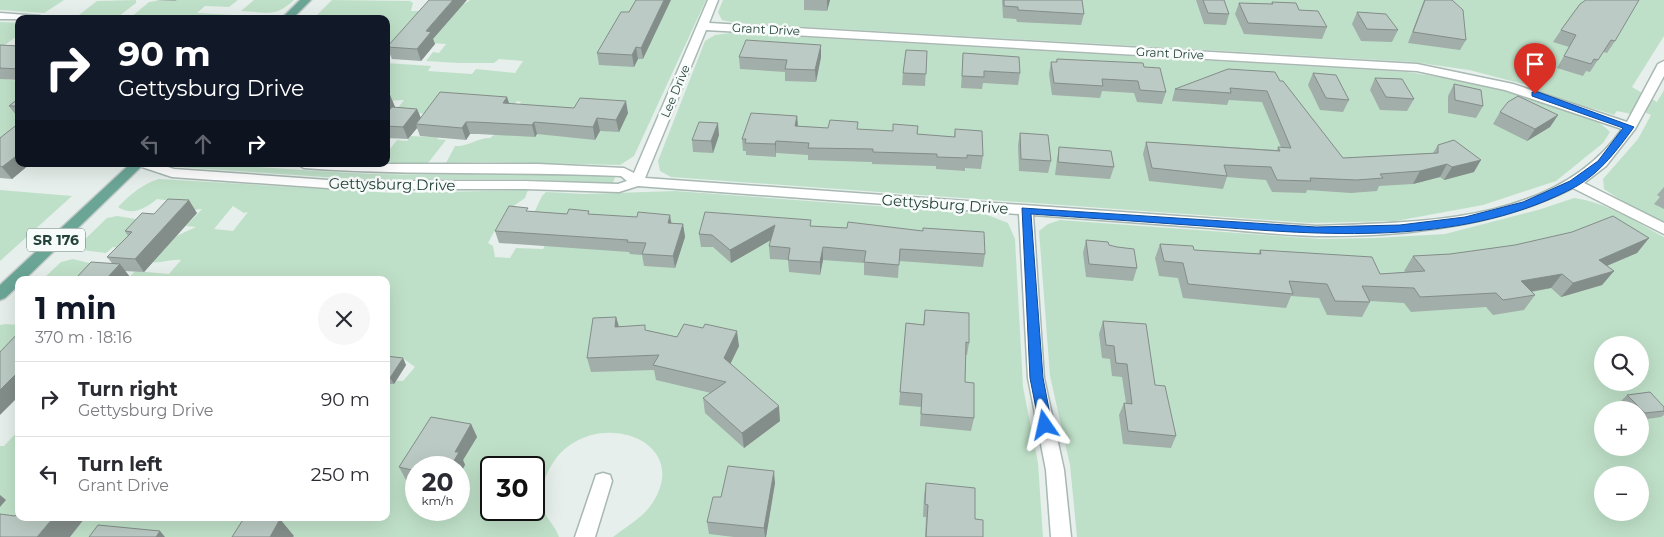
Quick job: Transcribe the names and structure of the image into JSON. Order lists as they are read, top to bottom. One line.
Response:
{"streets":{"main road":["SR 176"],"street":["Grant Drive","Lee Drive","Gettysburg Drive"]},"crossings":[["Grant Drive","Lee Drive"],["Grant Drive","Gettysburg Drive"],["Lee Drive","Gettysburg Drive"]],"page":{"turn":["90 m","Gettysburg Drive"],"heading":["1 min","370 m · 18:16"],"map_buttons":["+","−"],"list":[{"name":"Turn right","note":"Gettysburg Drive","value":"90 m"},{"name":"Turn left","note":"Grant Drive","value":"250 m"}],"speed":"20 km/h","limit":"30"}}
